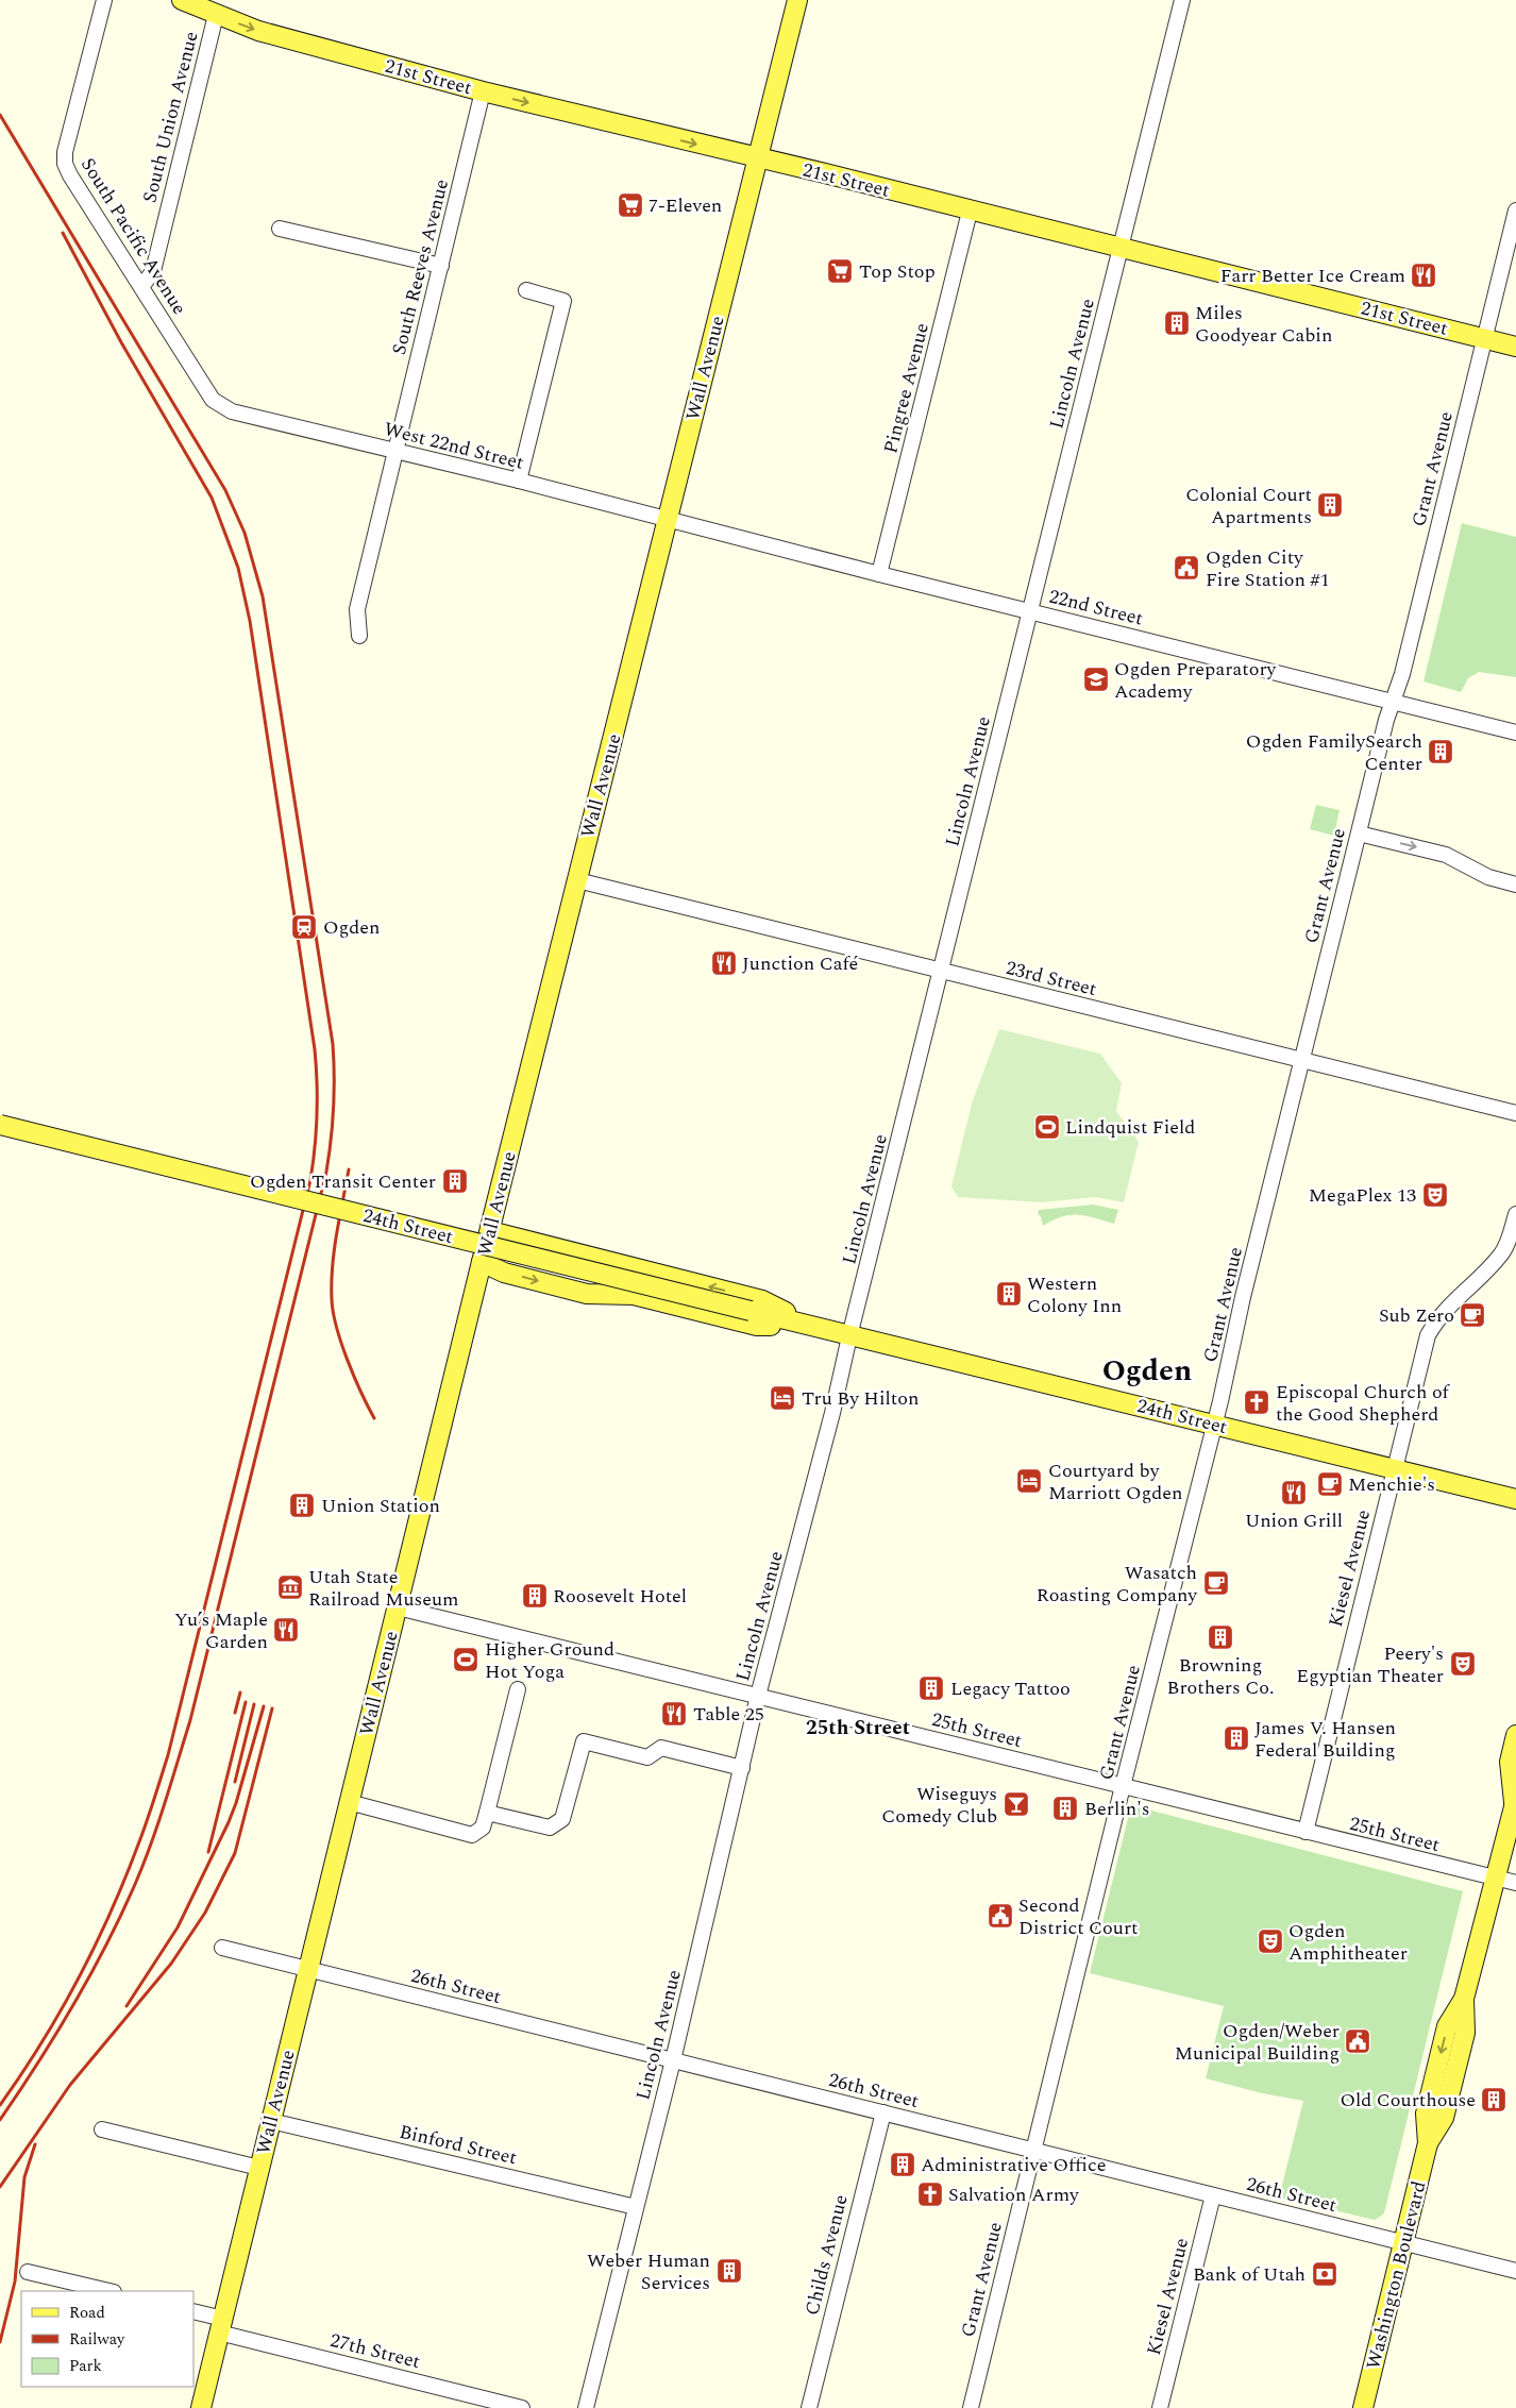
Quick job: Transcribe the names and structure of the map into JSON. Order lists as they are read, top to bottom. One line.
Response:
{"streets":{"main road":["21st Street","Wall Avenue","24th Street","Washington Boulevard"],"street":["South Union Avenue","South Pacific Avenue","South Reeves Avenue","Lincoln Avenue","Pingree Avenue","West 22nd Street","Grant Avenue","22nd Street","23rd Street","Kiesel Avenue","25th Street","26th Street","Binford Street","Childs Avenue","27th Street"]},"crossings":[["21st Street","South Union Avenue"],["21st Street","South Reeves Avenue"],["21st Street","Lincoln Avenue"],["21st Street","Wall Avenue"],["21st Street","Pingree Avenue"],["21st Street","Grant Avenue"],["South Union Avenue","South Pacific Avenue"],["South Pacific Avenue","West 22nd Street"],["South Reeves Avenue","West 22nd Street"],["Lincoln Avenue","22nd Street"],["Lincoln Avenue","23rd Street"],["Lincoln Avenue","24th Street"],["Lincoln Avenue","25th Street"],["Lincoln Avenue","26th Street"],["Lincoln Avenue","Binford Street"],["Wall Avenue","West 22nd Street"],["Wall Avenue","22nd Street"],["Wall Avenue","23rd Street"],["Wall Avenue","24th Street"],["Wall Avenue","25th Street"],["Wall Avenue","26th Street"],["Wall Avenue","Binford Street"],["Wall Avenue","27th Street"],["Pingree Avenue","22nd Street"],["West 22nd Street","22nd Street"],["Grant Avenue","22nd Street"],["Grant Avenue","23rd Street"],["Grant Avenue","24th Street"],["Grant Avenue","25th Street"],["Grant Avenue","26th Street"],["24th Street","Kiesel Avenue"],["Kiesel Avenue","25th Street"],["Kiesel Avenue","26th Street"],["25th Street","Washington Boulevard"],["26th Street","Childs Avenue"],["26th Street","Washington Boulevard"]],"one_way":["21st Street"],"districts":["Ogden","25th Street"],"places":{"supermarket":["7-Eleven","Top Stop"],"restaurant":["Farr Better Ice Cream","Junction Café","Union Grill","Yu’s Maple Garden","Table 25"],"building":["Miles Goodyear Cabin","Colonial Court Apartments","Ogden FamilySearch Center","Ogden Transit Center","Western Colony Inn","Union Station","Roosevelt Hotel","Browning Brothers Co.","Legacy Tattoo","James V. Hansen Federal Building","Berlin's","Old Courthouse","Administrative Office","Weber Human Services"],"public building":["Ogden City Fire Station #1","Second District Court","Ogden/Weber Municipal Building"],"school or university":["Ogden Preparatory Academy"],"station":["Ogden"],"sports":["Lindquist Field","Higher Ground Hot Yoga"],"theatre":["MegaPlex 13","Peery's Egyptian Theater","Ogden Amphitheater"],"cafe":["Sub Zero","Menchie's","Wasatch Roasting Company"],"hotel":["Tru By Hilton","Courtyard by Marriott Ogden"],"church":["Episcopal Church of the Good Shepherd","Salvation Army"],"museum":["Utah State Railroad Museum"],"bar":["Wiseguys Comedy Club"],"bank":["Bank of Utah"]},"legend":["Road","Railway","Park"]}
